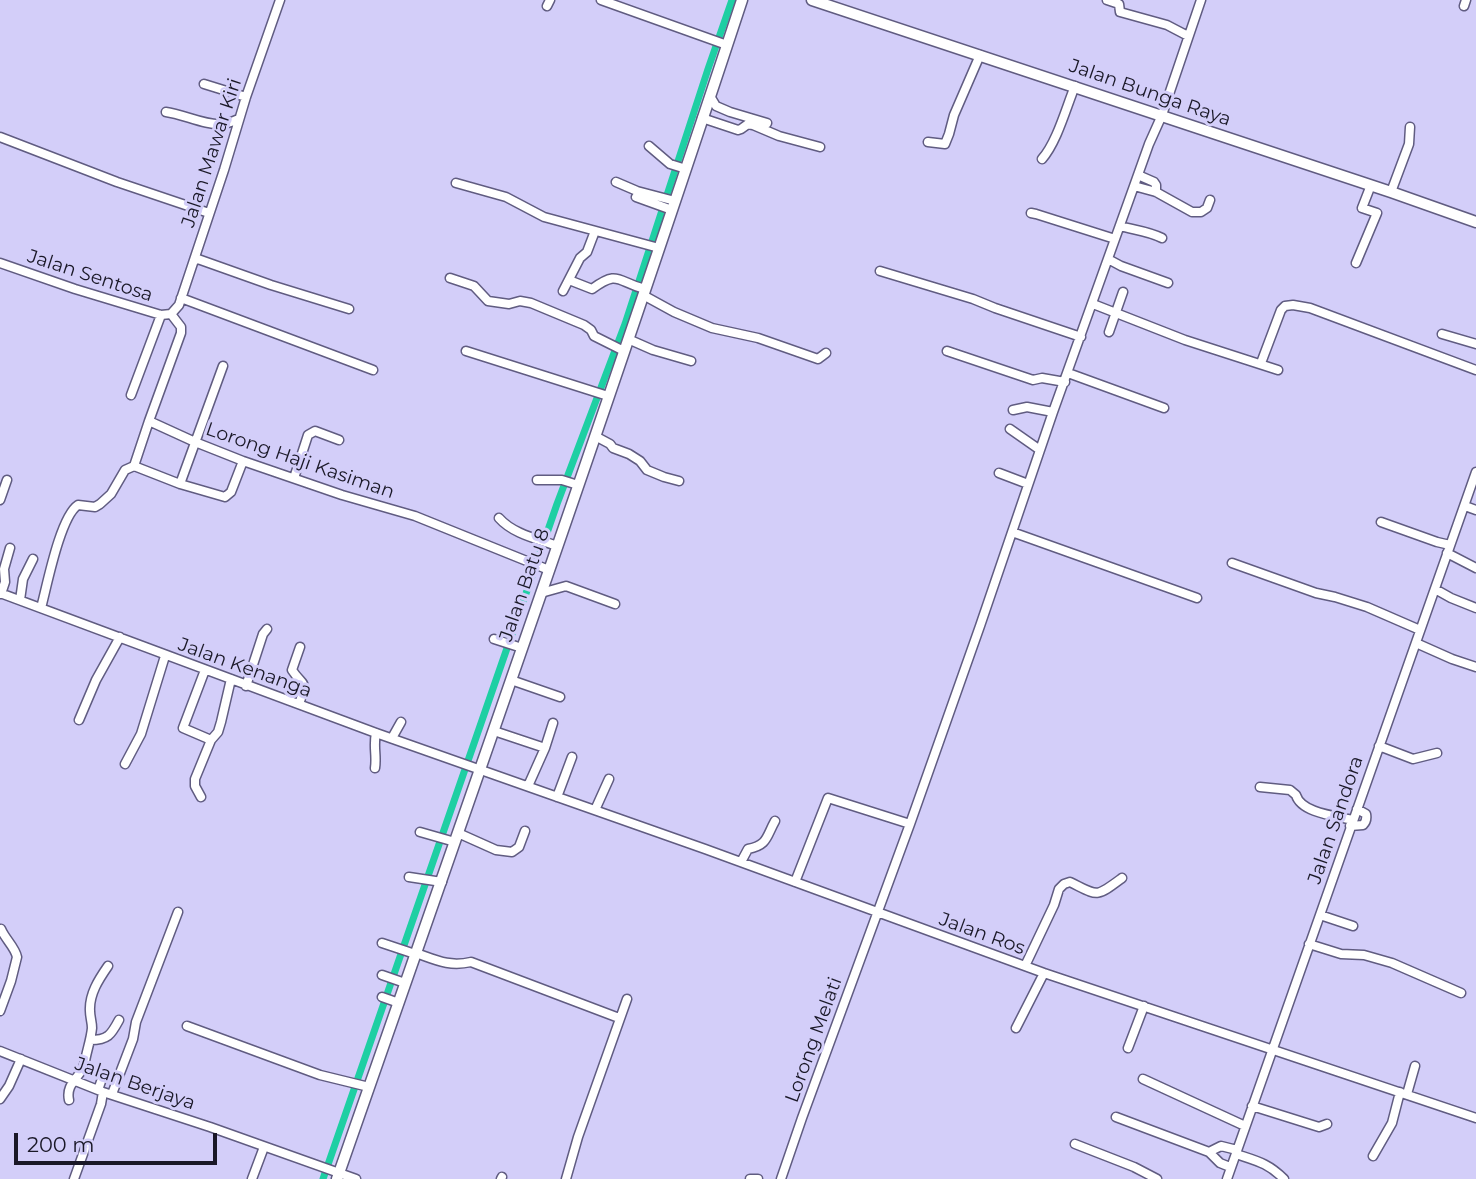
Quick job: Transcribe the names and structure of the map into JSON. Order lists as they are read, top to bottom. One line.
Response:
{"streets":{"street":["Jalan Bunga Raya","Jalan Mawar Kiri","Jalan Sentosa","Lorong Haji Kasiman","Jalan Batu 8","Jalan Kenanga","Jalan Sandora","Jalan Ros","Lorong Melati","Jalan Berjaya"]},"crossings":[["Jalan Bunga Raya","Lorong Melati"],["Jalan Mawar Kiri","Jalan Sentosa"],["Lorong Haji Kasiman","Jalan Batu 8"],["Jalan Batu 8","Jalan Kenanga"],["Jalan Batu 8","Jalan Ros"],["Jalan Batu 8","Jalan Berjaya"],["Jalan Kenanga","Jalan Ros"],["Jalan Sandora","Jalan Ros"],["Jalan Ros","Lorong Melati"]],"scale_bar":"200 m"}
